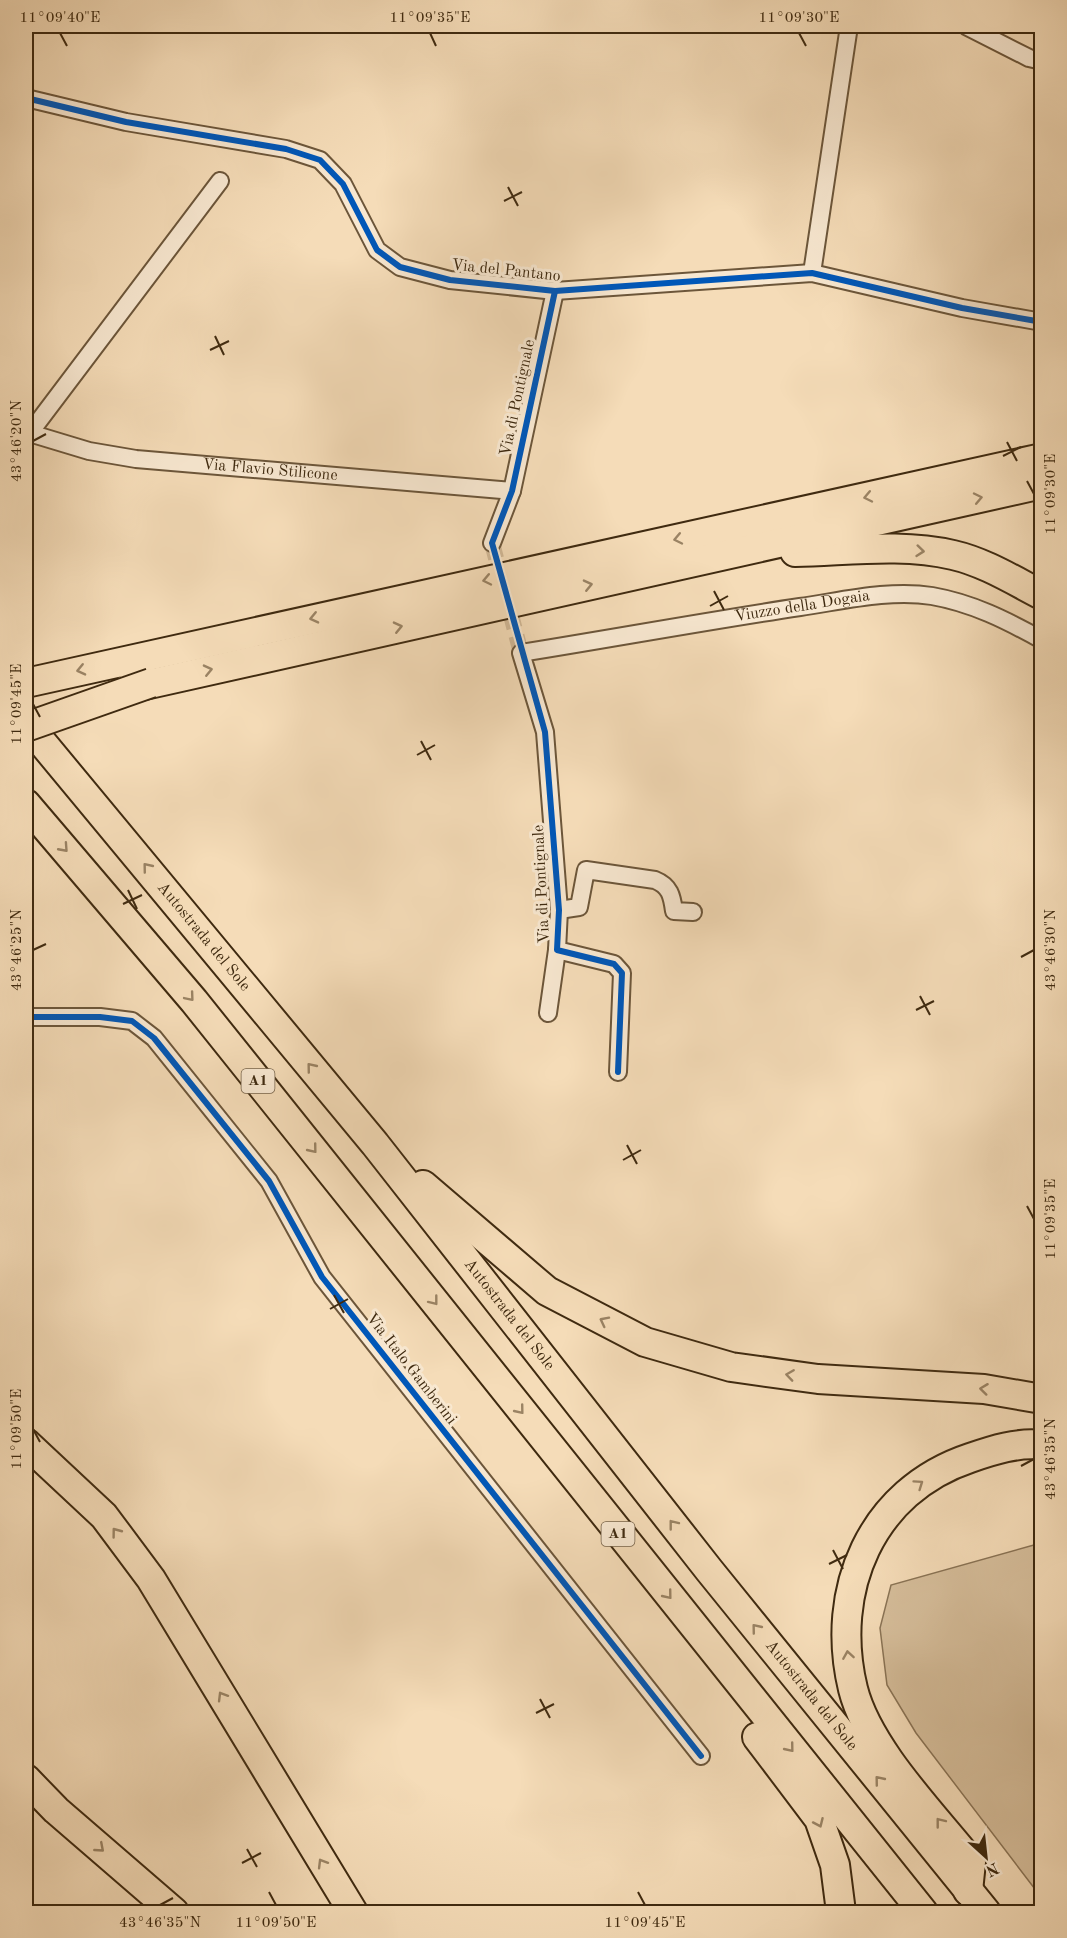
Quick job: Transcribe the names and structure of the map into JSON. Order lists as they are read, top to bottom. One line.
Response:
{"streets":{"highway":["Autostrada del Sole","A1"],"street":["Via del Pantano","Via di Pontignale","Via Flavio Stilicone","Viuzzo della Dogaia","Via Italo Gamberini"]},"crossings":[["Via del Pantano","Via di Pontignale"],["Via di Pontignale","Via Flavio Stilicone"],["Via di Pontignale","Viuzzo della Dogaia"]],"north":"bottom right","coordinates":["11°09'40\"E","11°09'35\"E","11°09'30\"E","43°46'20\"N","11°09'45\"E","43°46'30\"N","43°46'25\"N","11°09'50\"E","43°46'35\"N"]}
